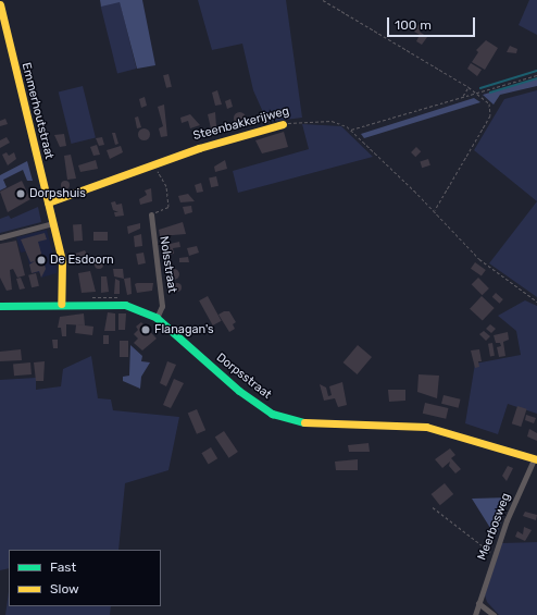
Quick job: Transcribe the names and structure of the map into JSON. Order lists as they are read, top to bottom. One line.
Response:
{"streets":{"main road":["Emmerhoutstraat","Steenbakkerijweg","Dorpsstraat"],"street":["Nolsstraat","Meerbosweg"]},"crossings":[["Emmerhoutstraat","Steenbakkerijweg"],["Emmerhoutstraat","Dorpsstraat"],["Nolsstraat","Dorpsstraat"],["Dorpsstraat","Meerbosweg"]],"places":["Dorpshuis","De Esdoorn","Flanagan's"],"legend":["Fast","Slow"],"scale_bar":"100 m"}
